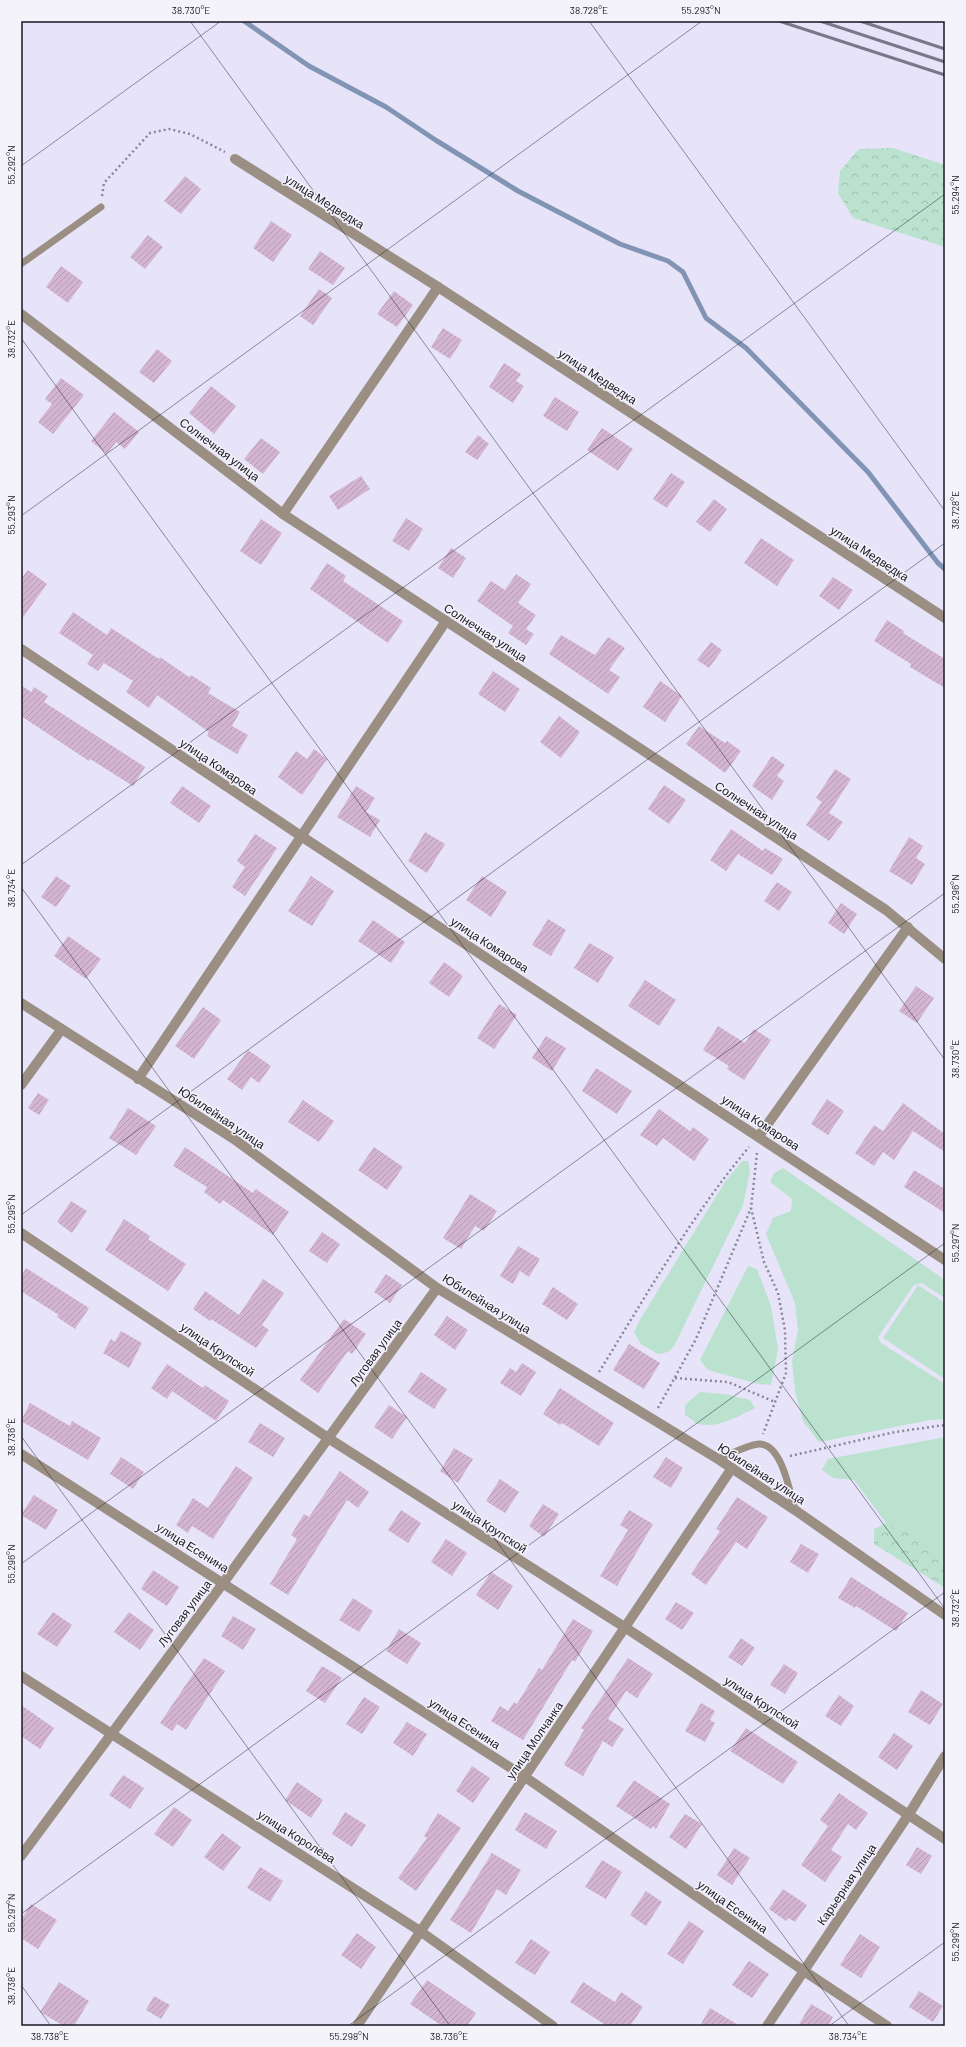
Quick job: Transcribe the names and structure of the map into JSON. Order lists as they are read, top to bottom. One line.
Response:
{"streets":{"street":["улица Медведка","Солнечная улица","улица Комарова","Юбилейная улица","улица Крупской","Луговая улица","улица Есенина","улица Молчанка","улица Королёва","Карьерная улица"]},"crossings":[["Юбилейная улица","Луговая улица"],["Юбилейная улица","улица Молчанка"],["улица Крупской","Луговая улица"],["улица Крупской","улица Молчанка"],["улица Крупской","Карьерная улица"],["Луговая улица","улица Есенина"],["Луговая улица","улица Королёва"],["улица Есенина","улица Молчанка"],["улица Есенина","Карьерная улица"],["улица Молчанка","улица Королёва"]],"coordinates":["38.730°E","38.728°E","55.293°N","55.292°N","55.294°N","38.732°E","38.734°E","55.296°N","55.295°N","55.297°N","38.736°E","55.299°N","38.738°E","55.298°N"]}
